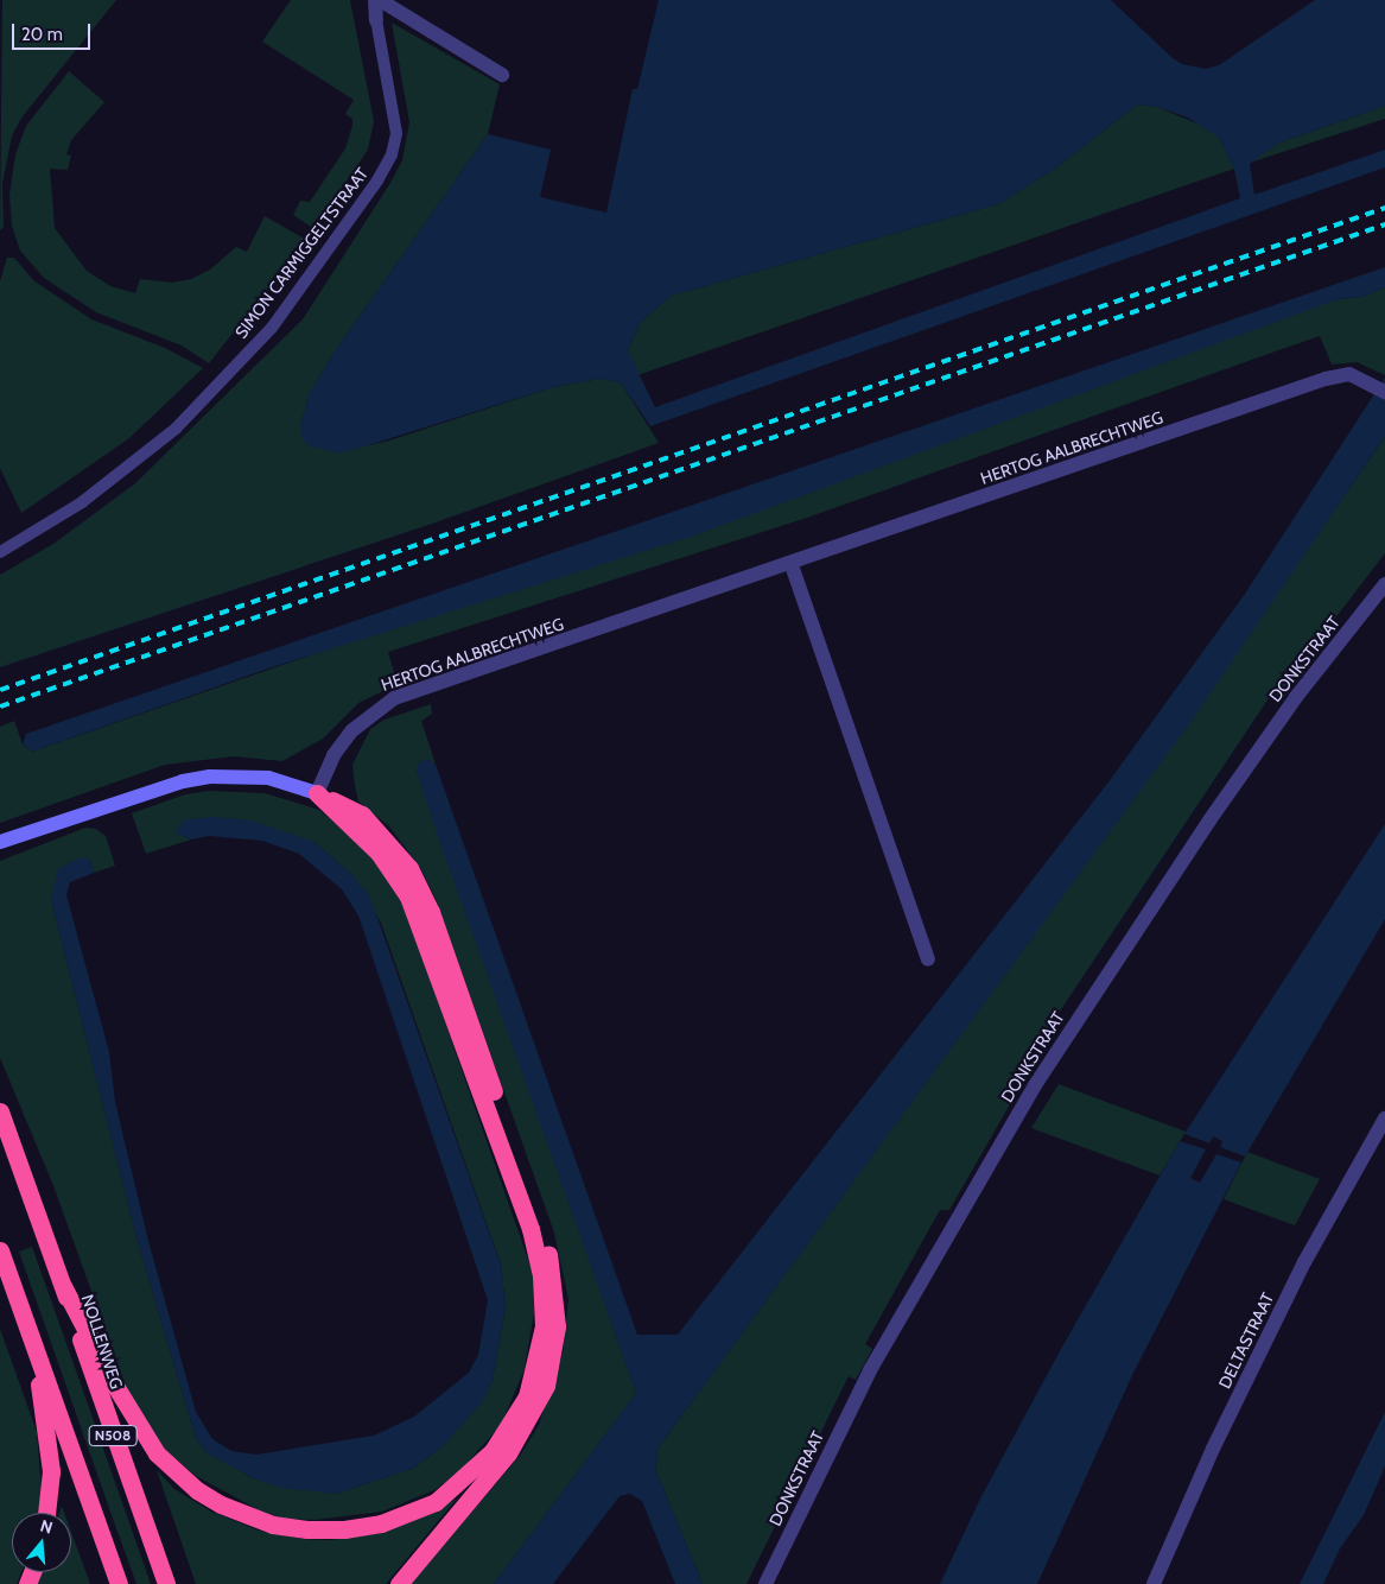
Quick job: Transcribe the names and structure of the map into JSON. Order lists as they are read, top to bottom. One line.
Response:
{"streets":{"highway":["NOLLENWEG","N508"],"street":["SIMON CARMIGGELTSTRAAT","HERTOG AALBRECHTWEG","DONKSTRAAT","DELTASTRAAT"]},"scale_bar":"20 m","north":"top"}
